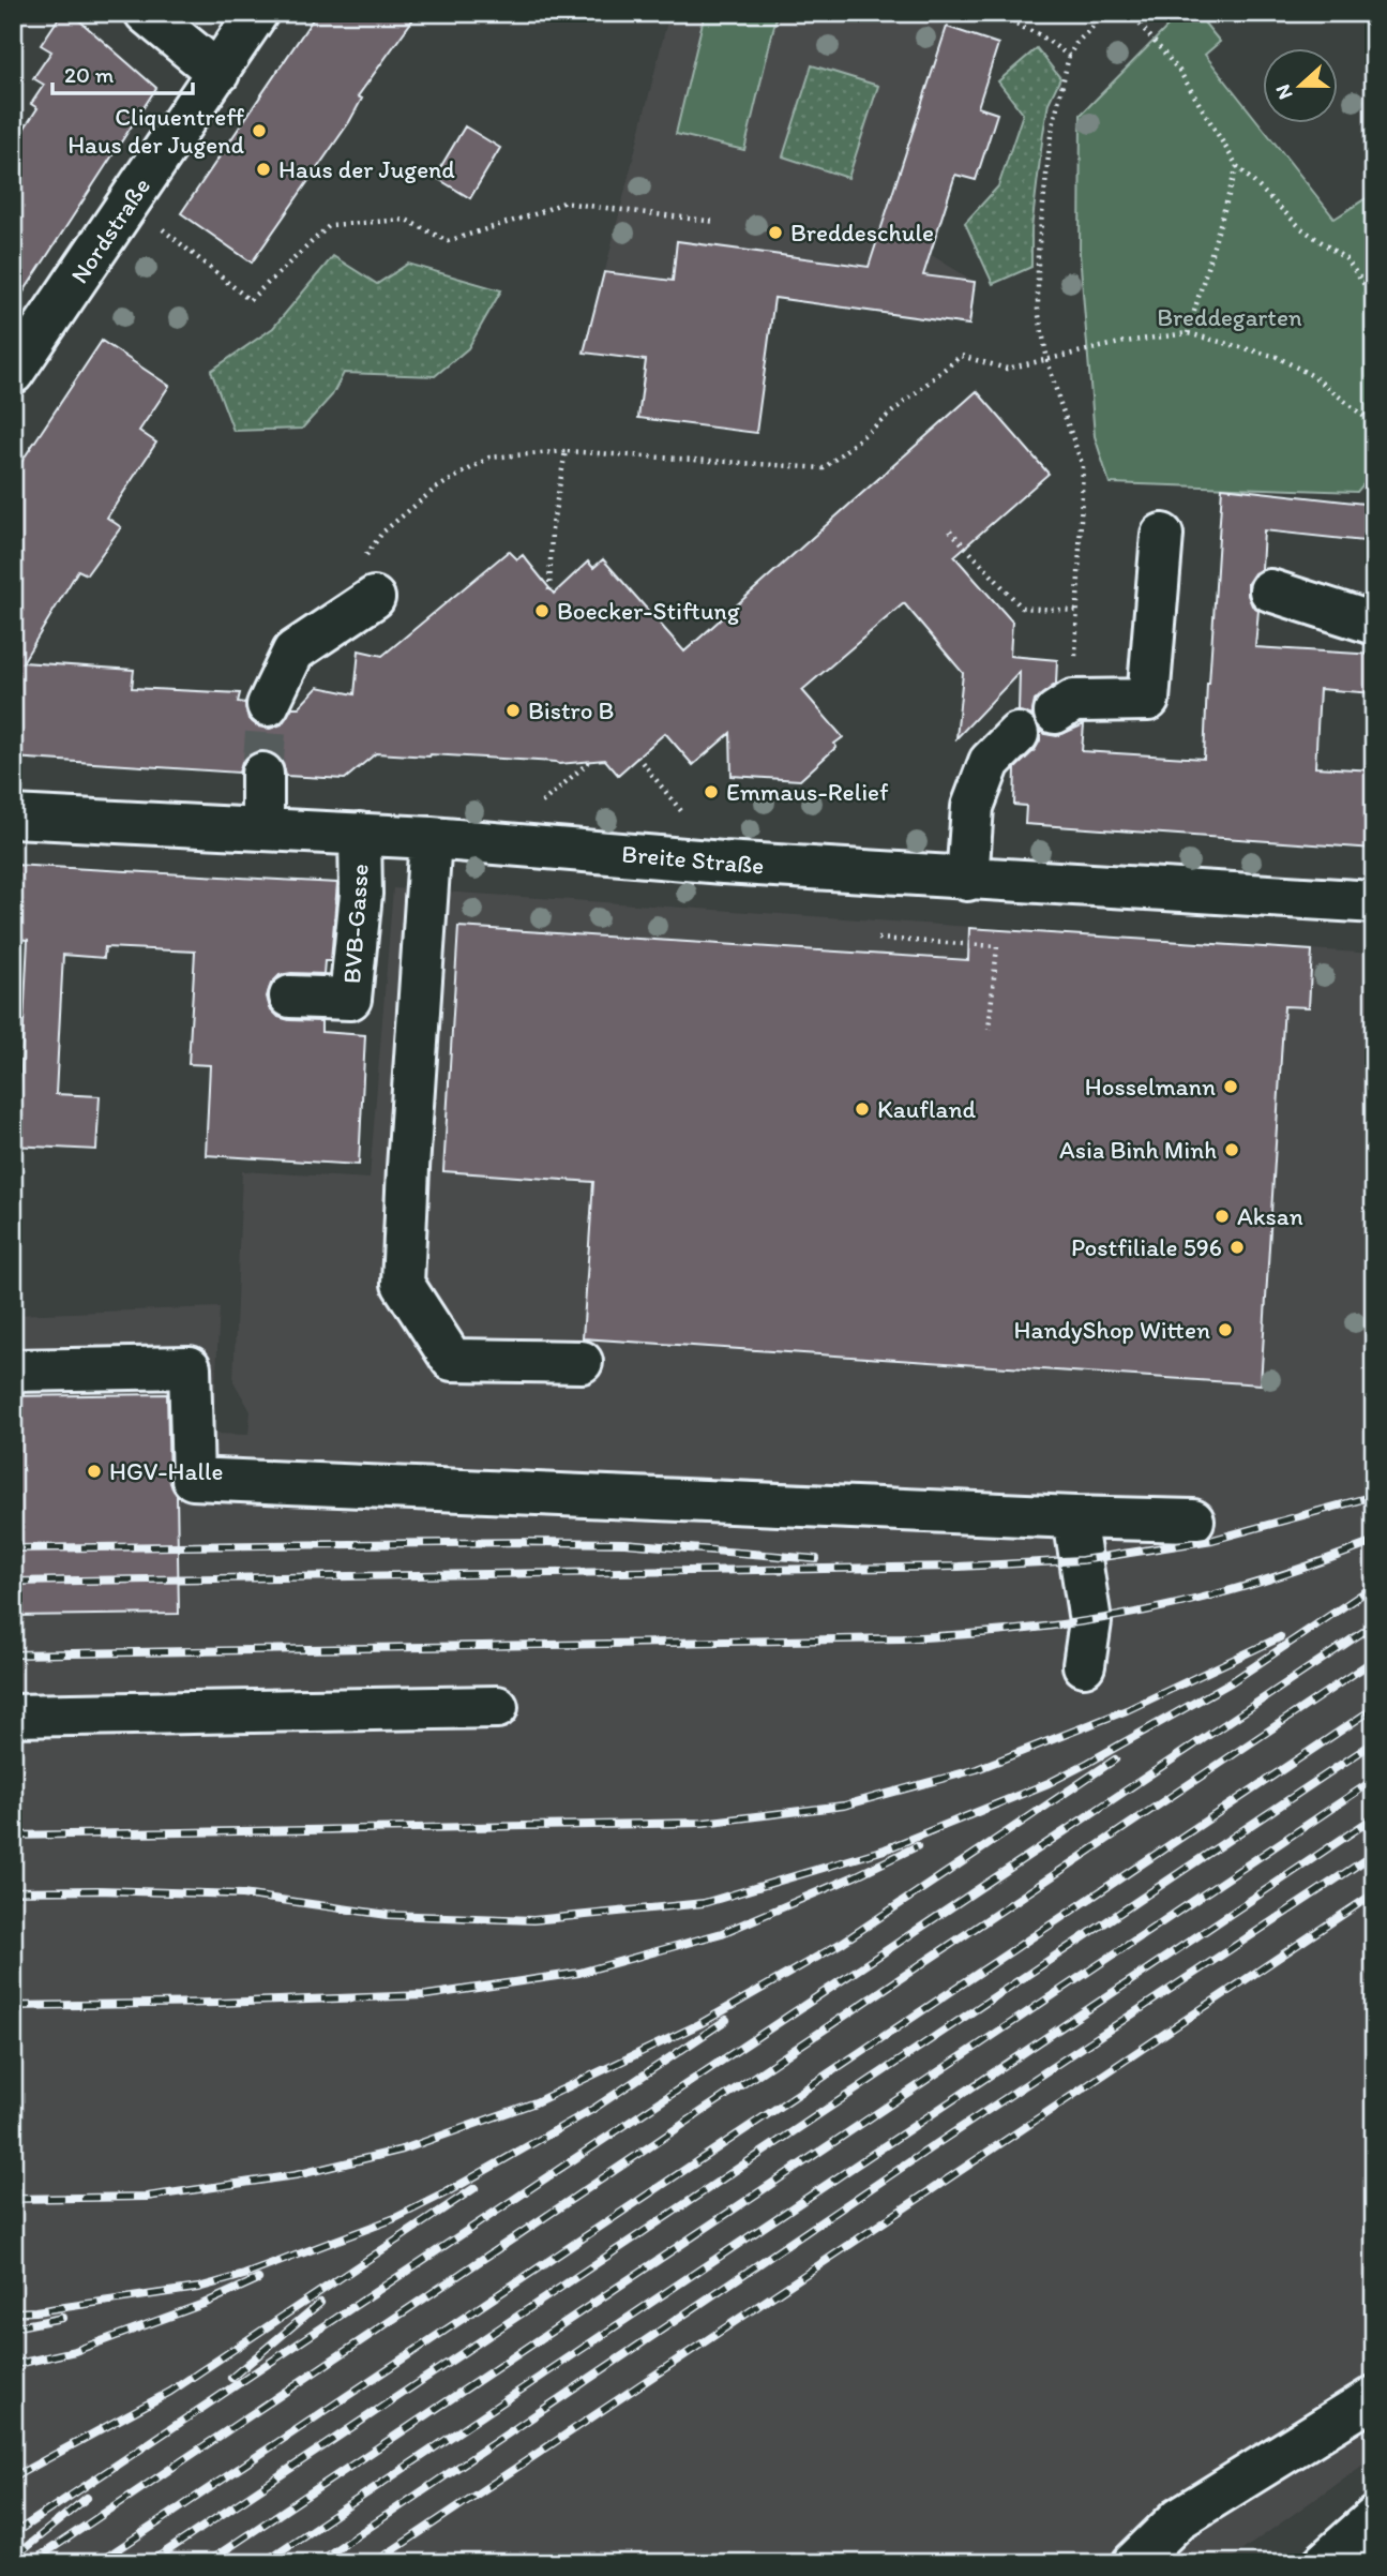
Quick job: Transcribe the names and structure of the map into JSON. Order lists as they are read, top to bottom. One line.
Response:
{"streets":{"street":["Nordstraße","Breite Straße","BVB-Gasse"]},"crossings":[["Breite Straße","BVB-Gasse"]],"parks":["Breddegarten"],"places":["Cliquentreff Haus der Jugend","Haus der Jugend","Breddeschule","Boecker-Stiftung","Bistro B","Emmaus-Relief","Hosselmann","Kaufland","Asia Binh Minh","Aksan","Postfiliale 596","HandyShop Witten","HGV-Halle"],"scale_bar":"20 m","north":"left"}
